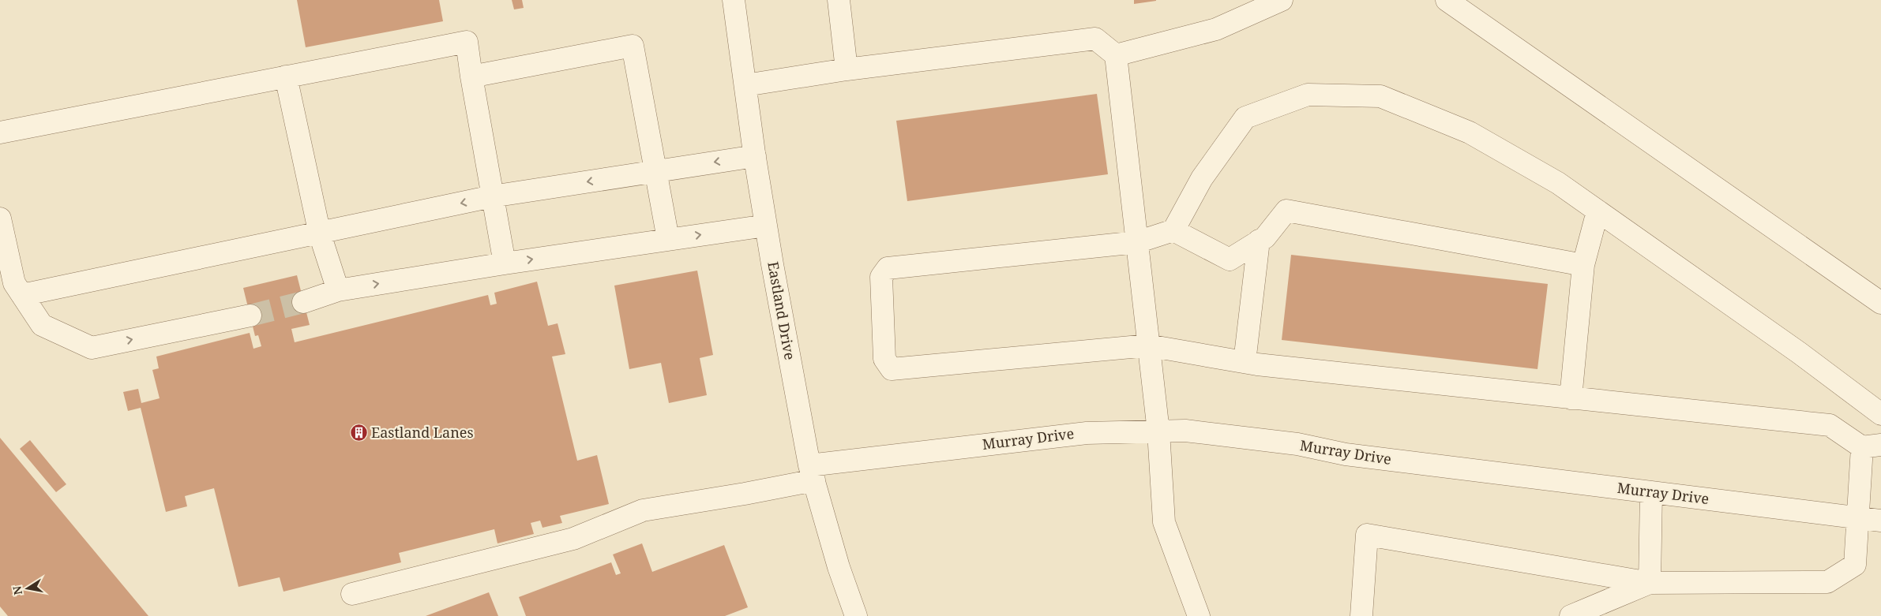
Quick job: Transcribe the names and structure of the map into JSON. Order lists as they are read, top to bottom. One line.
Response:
{"streets":{"street":["Eastland Drive","Murray Drive"]},"crossings":[["Eastland Drive","Murray Drive"]],"places":{"building":["Eastland Lanes"]},"north":"left"}
